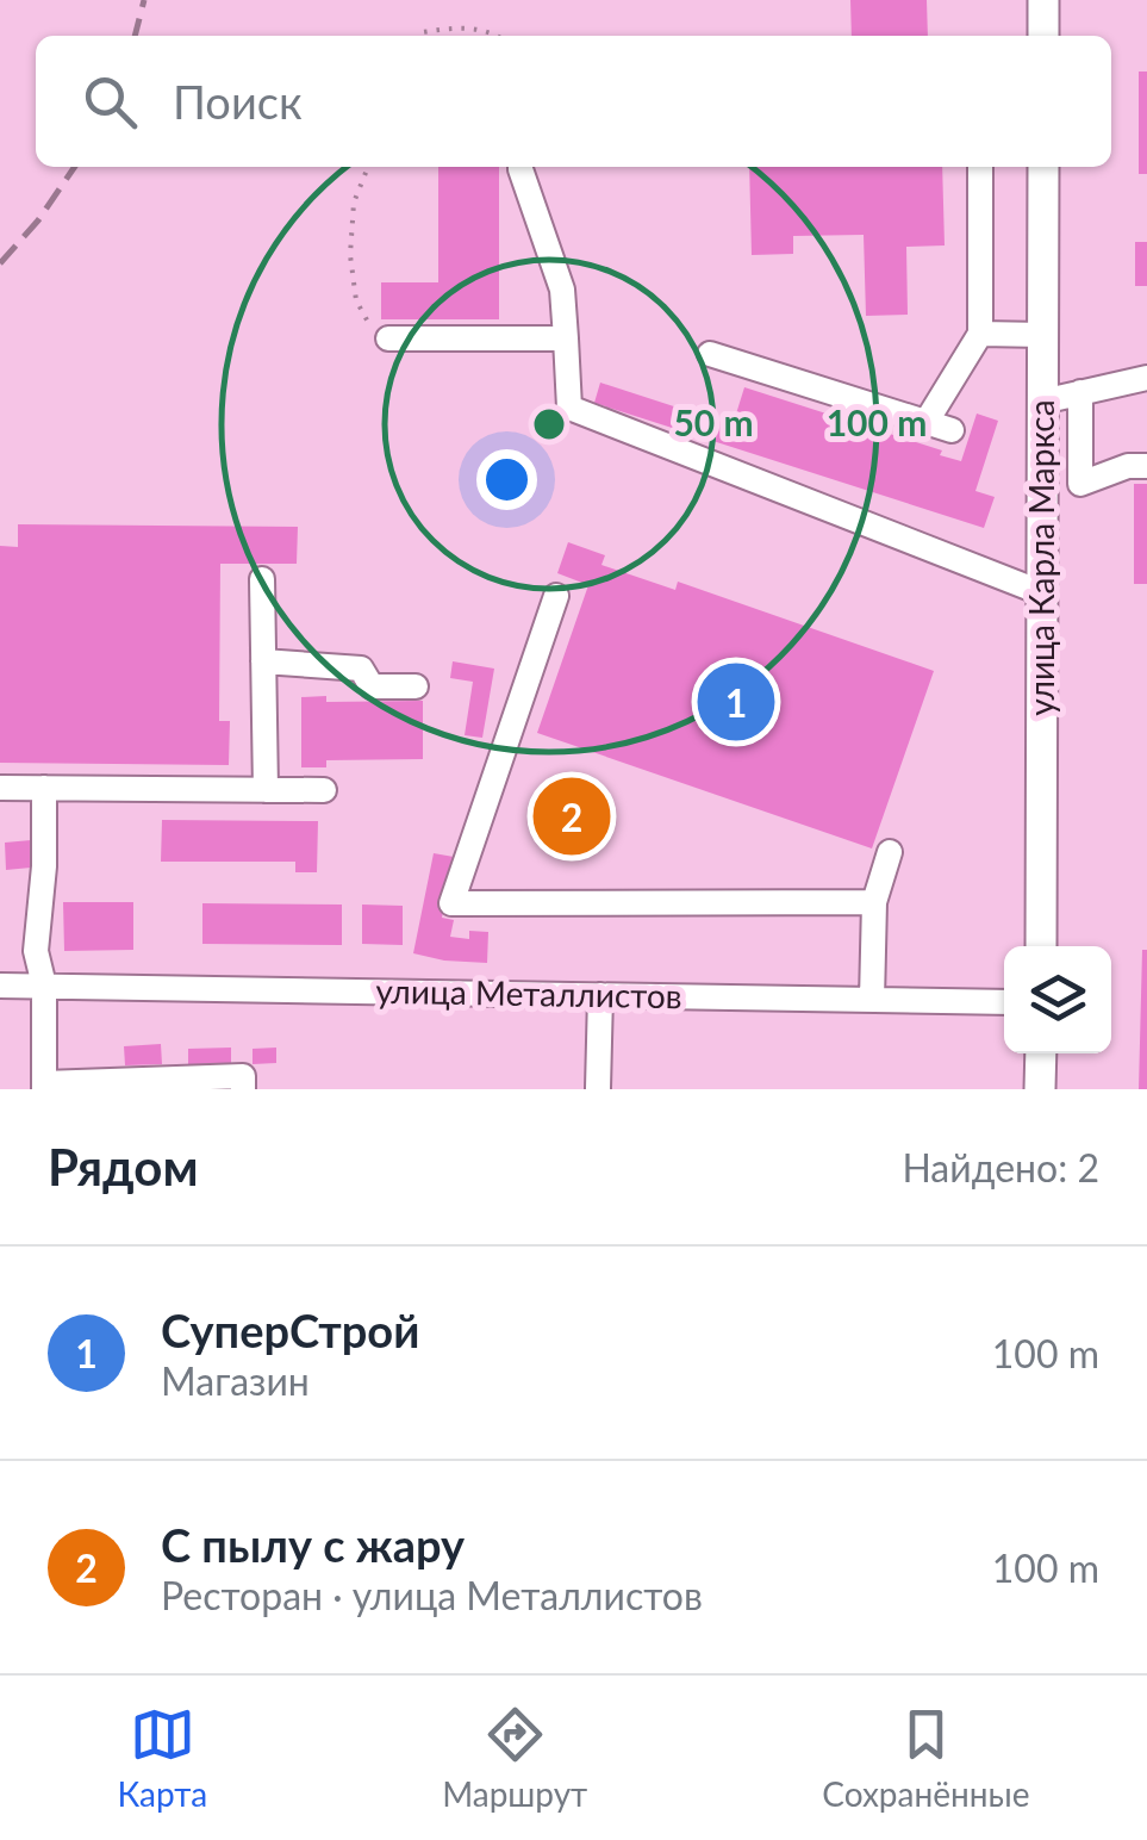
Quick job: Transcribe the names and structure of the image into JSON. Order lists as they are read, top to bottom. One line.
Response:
{"streets":{"main road":["улица Карла Маркса"],"street":["улица Металлистов"]},"page":{"search":"Поиск","pins":["1","2"],"heading":["Рядом","Найдено: 2"],"list":[{"mark":"1","name":"СуперСтрой","note":"Магазин","value":"100 m"},{"mark":"2","name":"С пылу с жару","note":"Ресторан · улица Металлистов","value":"100 m"}],"nav":["Карта","Маршрут","Сохранённые"]},"rings":["50 m","100 m"]}
